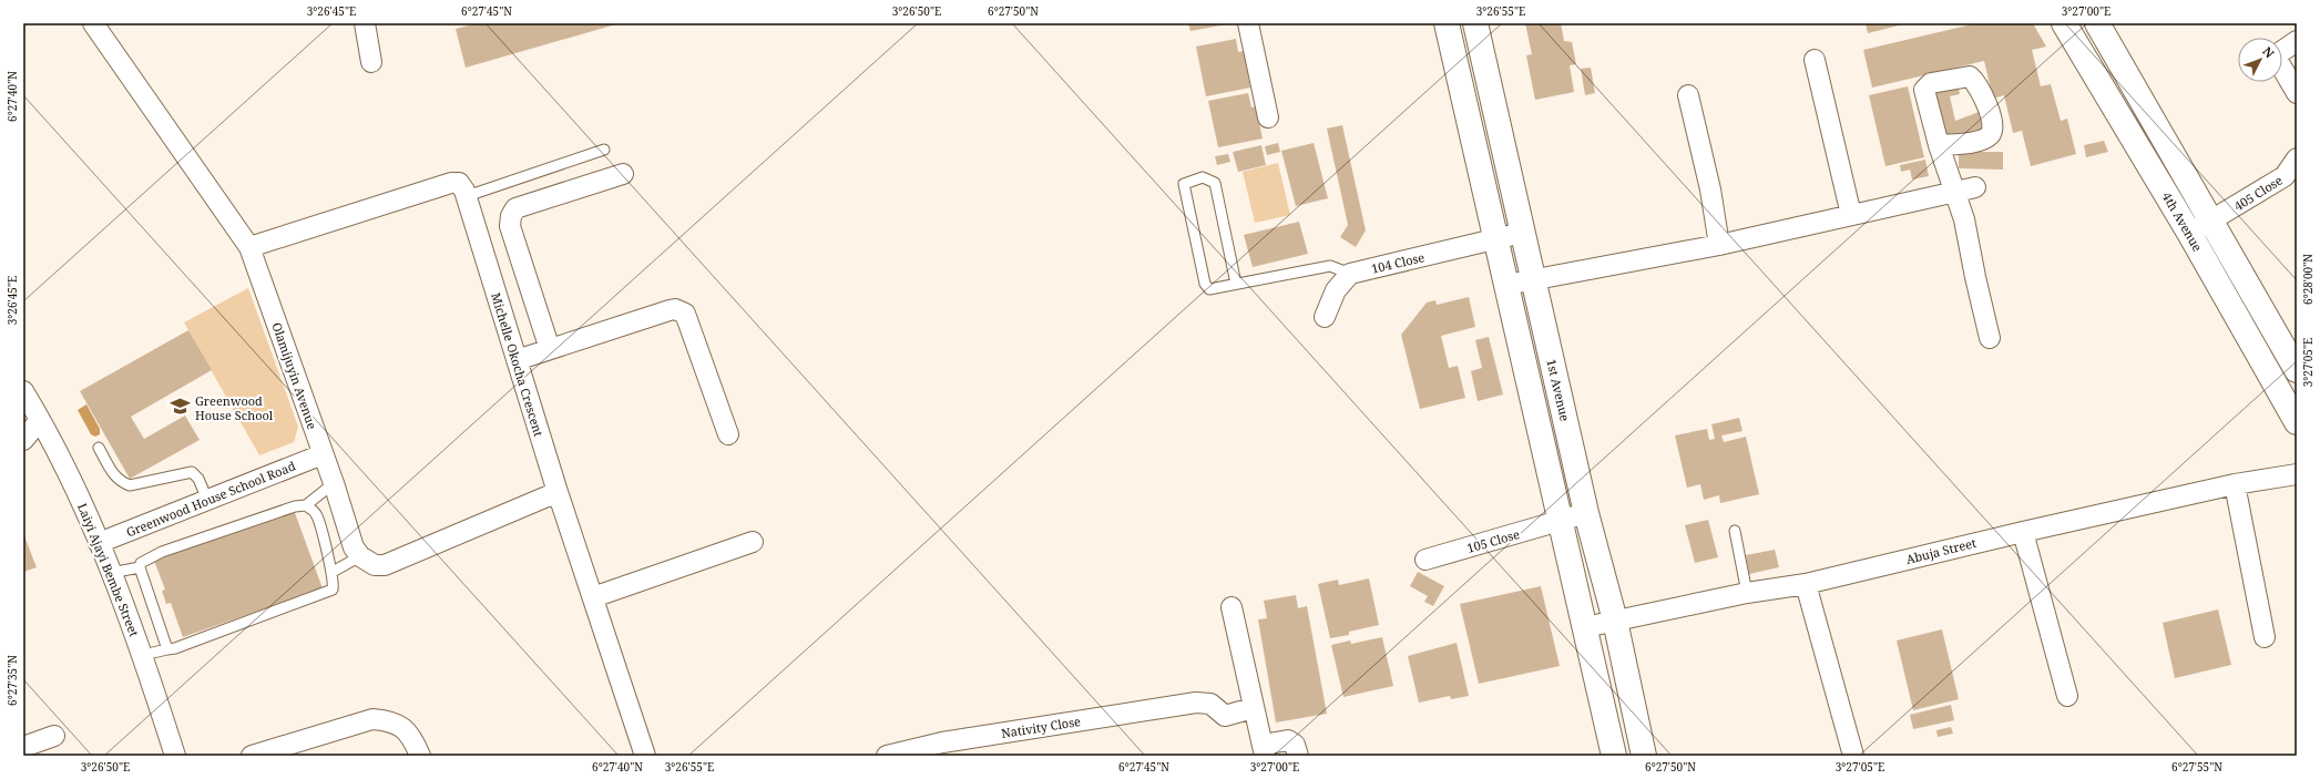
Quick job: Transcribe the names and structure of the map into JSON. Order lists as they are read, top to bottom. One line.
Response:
{"streets":{"street":["405 Close","4th Avenue","104 Close","Michelle Okocha Crescent","Olamijuyin Avenue","1st Avenue","Greenwood House School Road","105 Close","Abuja Street","Laiyi Ajayi Bembe Street","Nativity Close"]},"crossings":[["405 Close","4th Avenue"],["104 Close","1st Avenue"],["Olamijuyin Avenue","Greenwood House School Road"],["1st Avenue","105 Close"],["1st Avenue","Abuja Street"],["Greenwood House School Road","Laiyi Ajayi Bembe Street"]],"places":{"school or university":["Greenwood House School"]},"north":"top right","coordinates":["3°26'45\"E","6°27'45\"N","3°26'50\"E","6°27'50\"N","3°26'55\"E","3°27'00\"E","6°27'40\"N","6°28'00\"N","3°27'05\"E","6°27'35\"N","6°27'55\"N"]}
